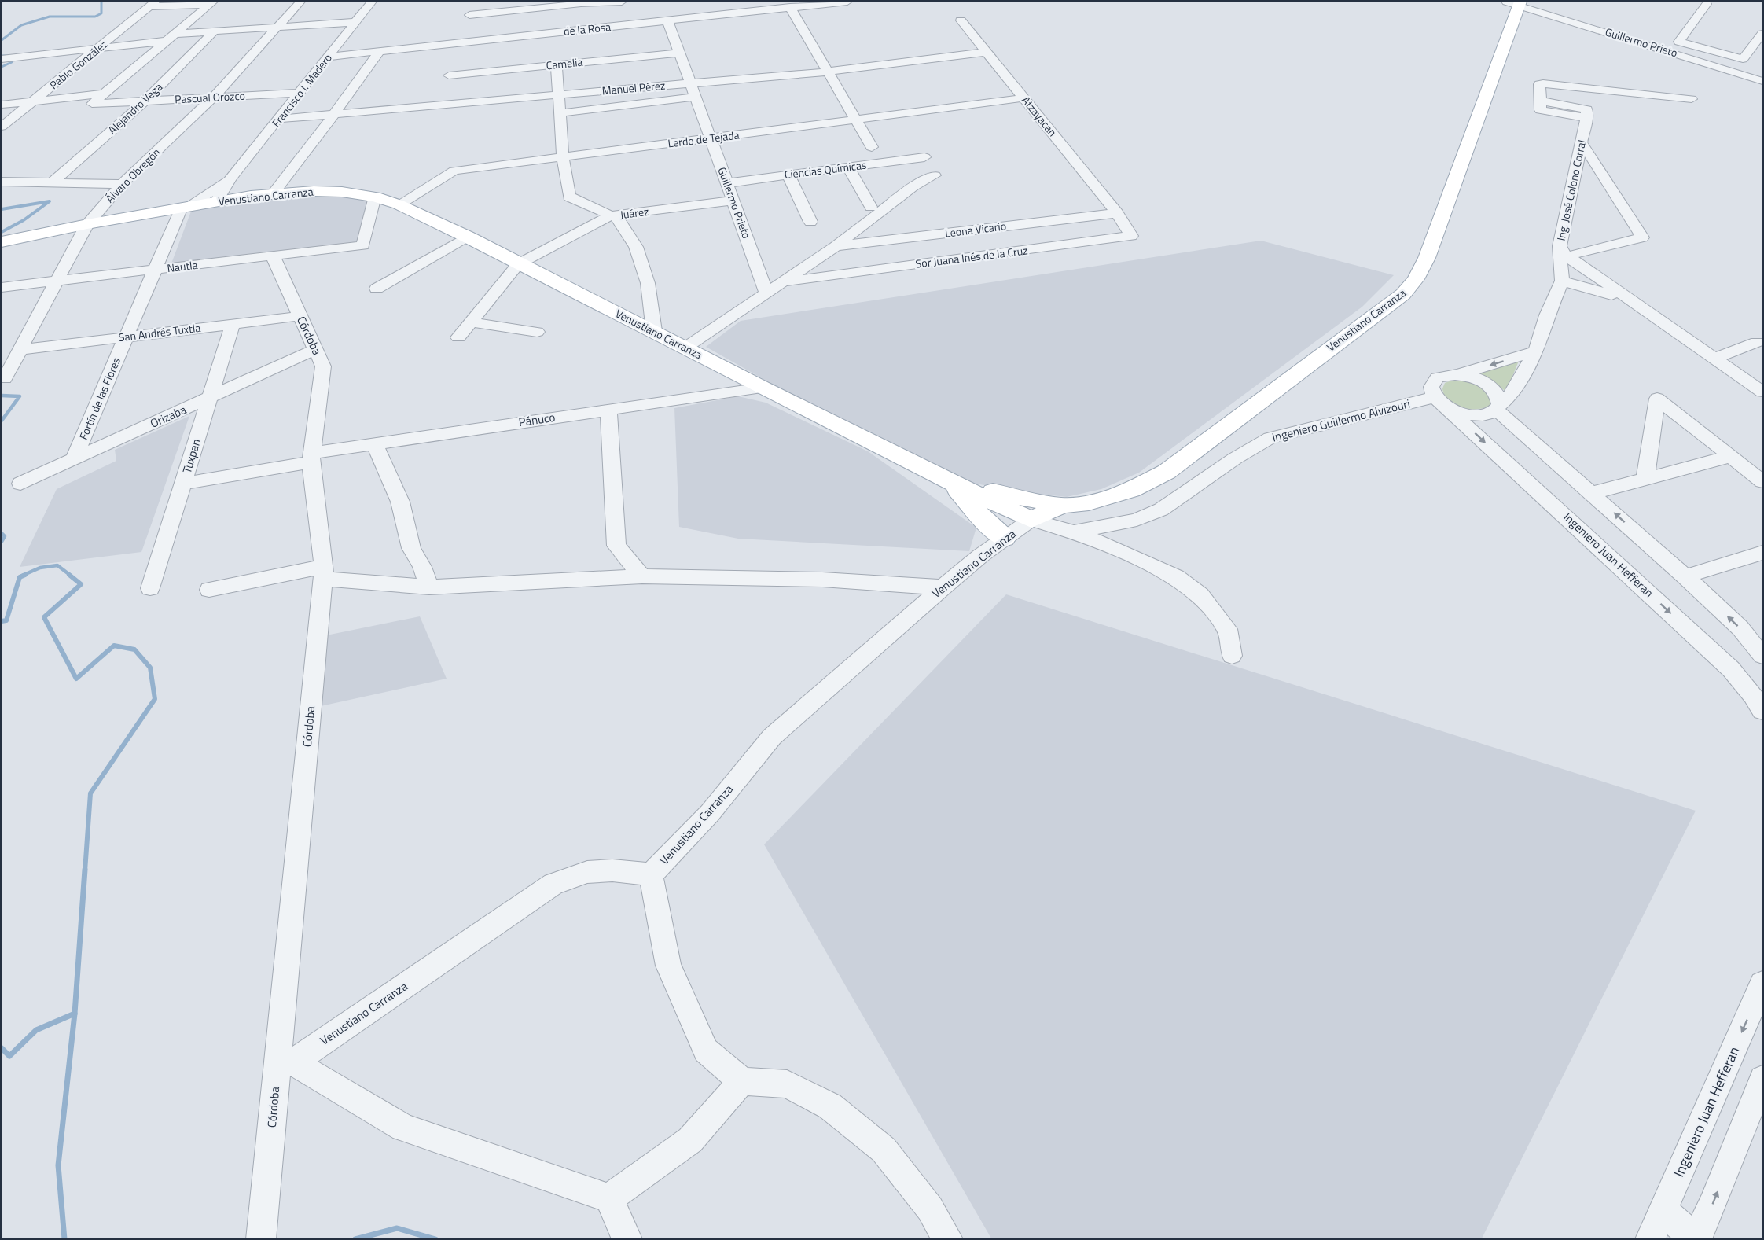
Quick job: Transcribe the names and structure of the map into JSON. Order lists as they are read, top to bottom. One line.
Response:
{"streets":{"main road":["Venustiano Carranza"],"street":["de la Rosa","Guillermo Prieto","Camelia","Pablo González","Manuel Pérez","Francisco I. Madero","Pascual Orozco","Alejandro Vega","Atzayacan","Lerdo de Tejada","Ciencias Químicas","Álvaro Obregón","Ing. José Colono Corral","Juárez","Leona Vicario","Sor Juana Inés de la Cruz","Nautla","San Andrés Tuxtla","Córdoba","Fortín de las Flores","Orizaba","Pánuco","Ingeniero Guillermo Alvizouri","Tuxpan","Ingeniero Juan Hefferan"]},"crossings":[["de la Rosa","Guillermo Prieto"],["de la Rosa","Francisco I. Madero"],["Guillermo Prieto","Camelia"],["Guillermo Prieto","Manuel Pérez"],["Guillermo Prieto","Lerdo de Tejada"],["Guillermo Prieto","Ciencias Químicas"],["Guillermo Prieto","Venustiano Carranza"],["Guillermo Prieto","Juárez"],["Manuel Pérez","Francisco I. Madero"],["Manuel Pérez","Atzayacan"],["Francisco I. Madero","Pascual Orozco"],["Francisco I. Madero","Venustiano Carranza"],["Francisco I. Madero","Fortín de las Flores"],["Pascual Orozco","Alejandro Vega"],["Pascual Orozco","Álvaro Obregón"],["Atzayacan","Leona Vicario"],["Atzayacan","Sor Juana Inés de la Cruz"],["Lerdo de Tejada","Venustiano Carranza"],["Álvaro Obregón","Venustiano Carranza"],["Álvaro Obregón","Nautla"],["Álvaro Obregón","San Andrés Tuxtla"],["Venustiano Carranza","Juárez"],["Venustiano Carranza","Nautla"],["Venustiano Carranza","Córdoba"],["Venustiano Carranza","Fortín de las Flores"],["Venustiano Carranza","Pánuco"],["Venustiano Carranza","Ingeniero Guillermo Alvizouri"],["Leona Vicario","Sor Juana Inés de la Cruz"],["Nautla","Córdoba"],["Nautla","Fortín de las Flores"],["San Andrés Tuxtla","Córdoba"],["San Andrés Tuxtla","Fortín de las Flores"],["San Andrés Tuxtla","Tuxpan"],["Córdoba","Orizaba"],["Córdoba","Pánuco"],["Fortín de las Flores","Orizaba"],["Orizaba","Tuxpan"],["Pánuco","Tuxpan"],["Ingeniero Guillermo Alvizouri","Ingeniero Juan Hefferan"]]}
